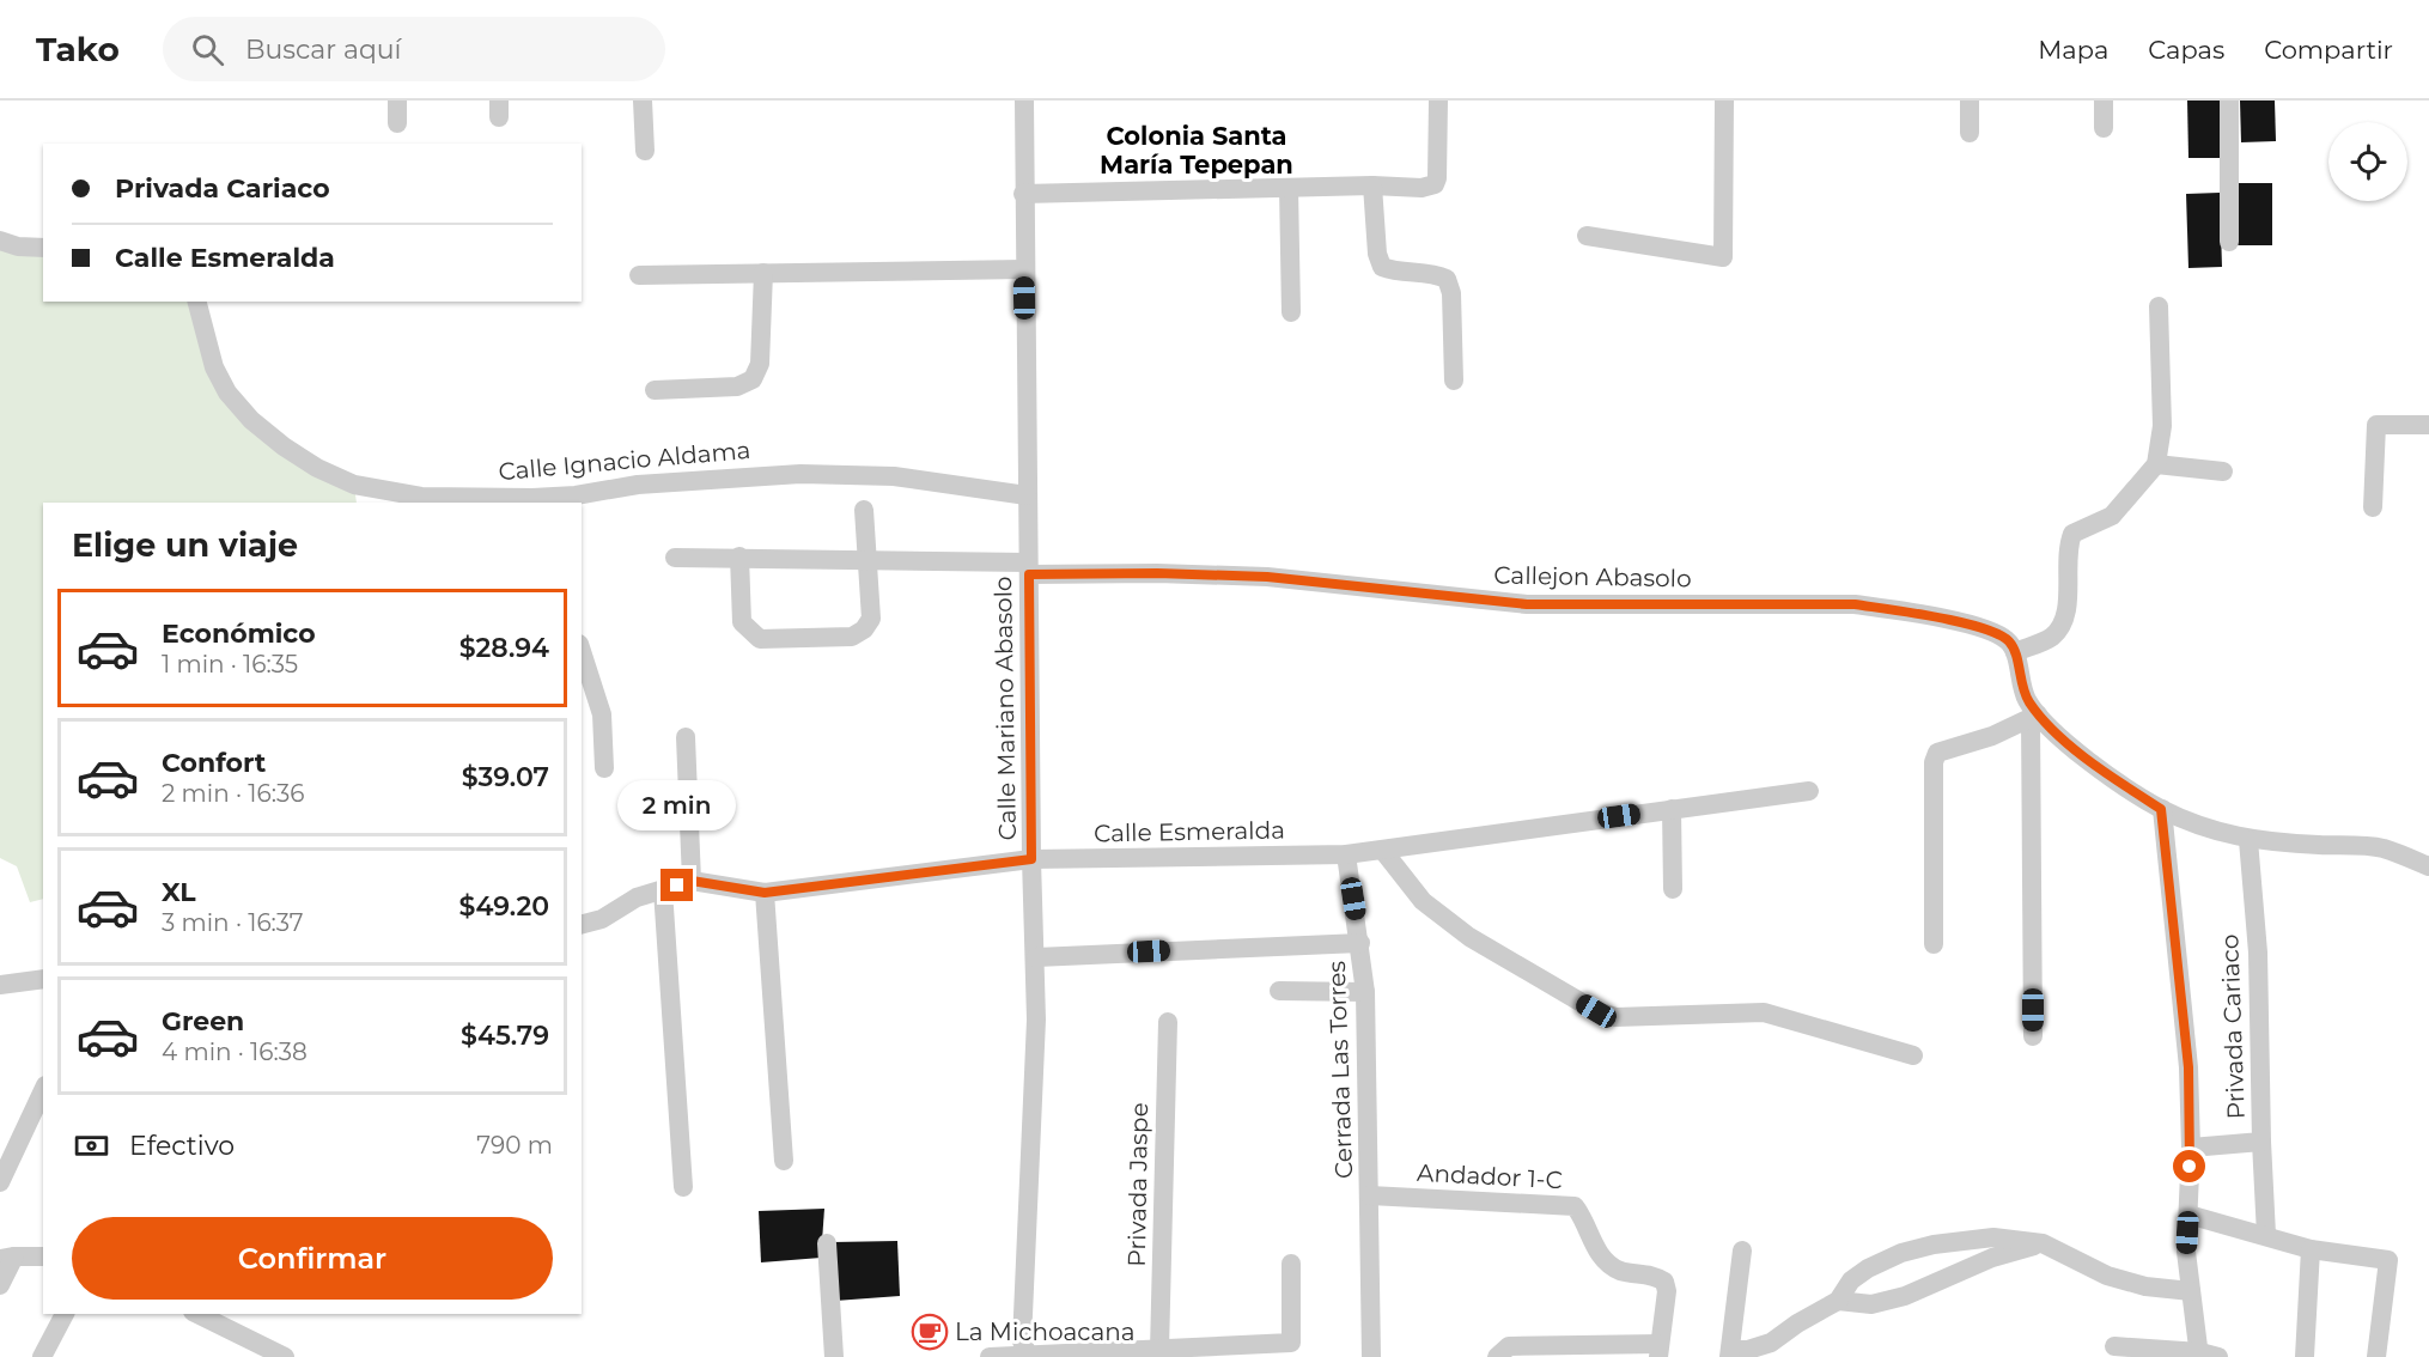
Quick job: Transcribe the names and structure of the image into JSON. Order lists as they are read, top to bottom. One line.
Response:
{"streets":{"street":["Calle Ignacio Aldama","Callejon Abasolo","Calle Mariano Abasolo","Calle Esmeralda","Privada Cariaco","Cerrada Las Torres","Andador 1-C","Privada Jaspe"]},"crossings":[["Calle Ignacio Aldama","Calle Mariano Abasolo"],["Callejon Abasolo","Calle Mariano Abasolo"],["Calle Mariano Abasolo","Calle Esmeralda"],["Calle Mariano Abasolo","Cerrada Las Torres"],["Calle Esmeralda","Cerrada Las Torres"],["Cerrada Las Torres","Andador 1-C"]],"districts":["Colonia Santa María Tepepan"],"places":{"cafe":["La Michoacana"]},"page":{"header":"Tako","search":"Buscar aquí","nav":["Mapa","Capas","Compartir"],"banner":["Privada Cariaco","Calle Esmeralda"],"heading":"Elige un viaje","list":[{"name":"Económico","note":"1 min · 16:35","value":"$28.94"},{"name":"Confort","note":"2 min · 16:36","value":"$39.07"},{"name":"XL","note":"3 min · 16:37","value":"$49.20"},{"name":"Green","note":"4 min · 16:38","value":"$45.79"}],"bubble":"2 min","pay":["Efectivo","790 m"],"buttons":"Confirmar"}}
